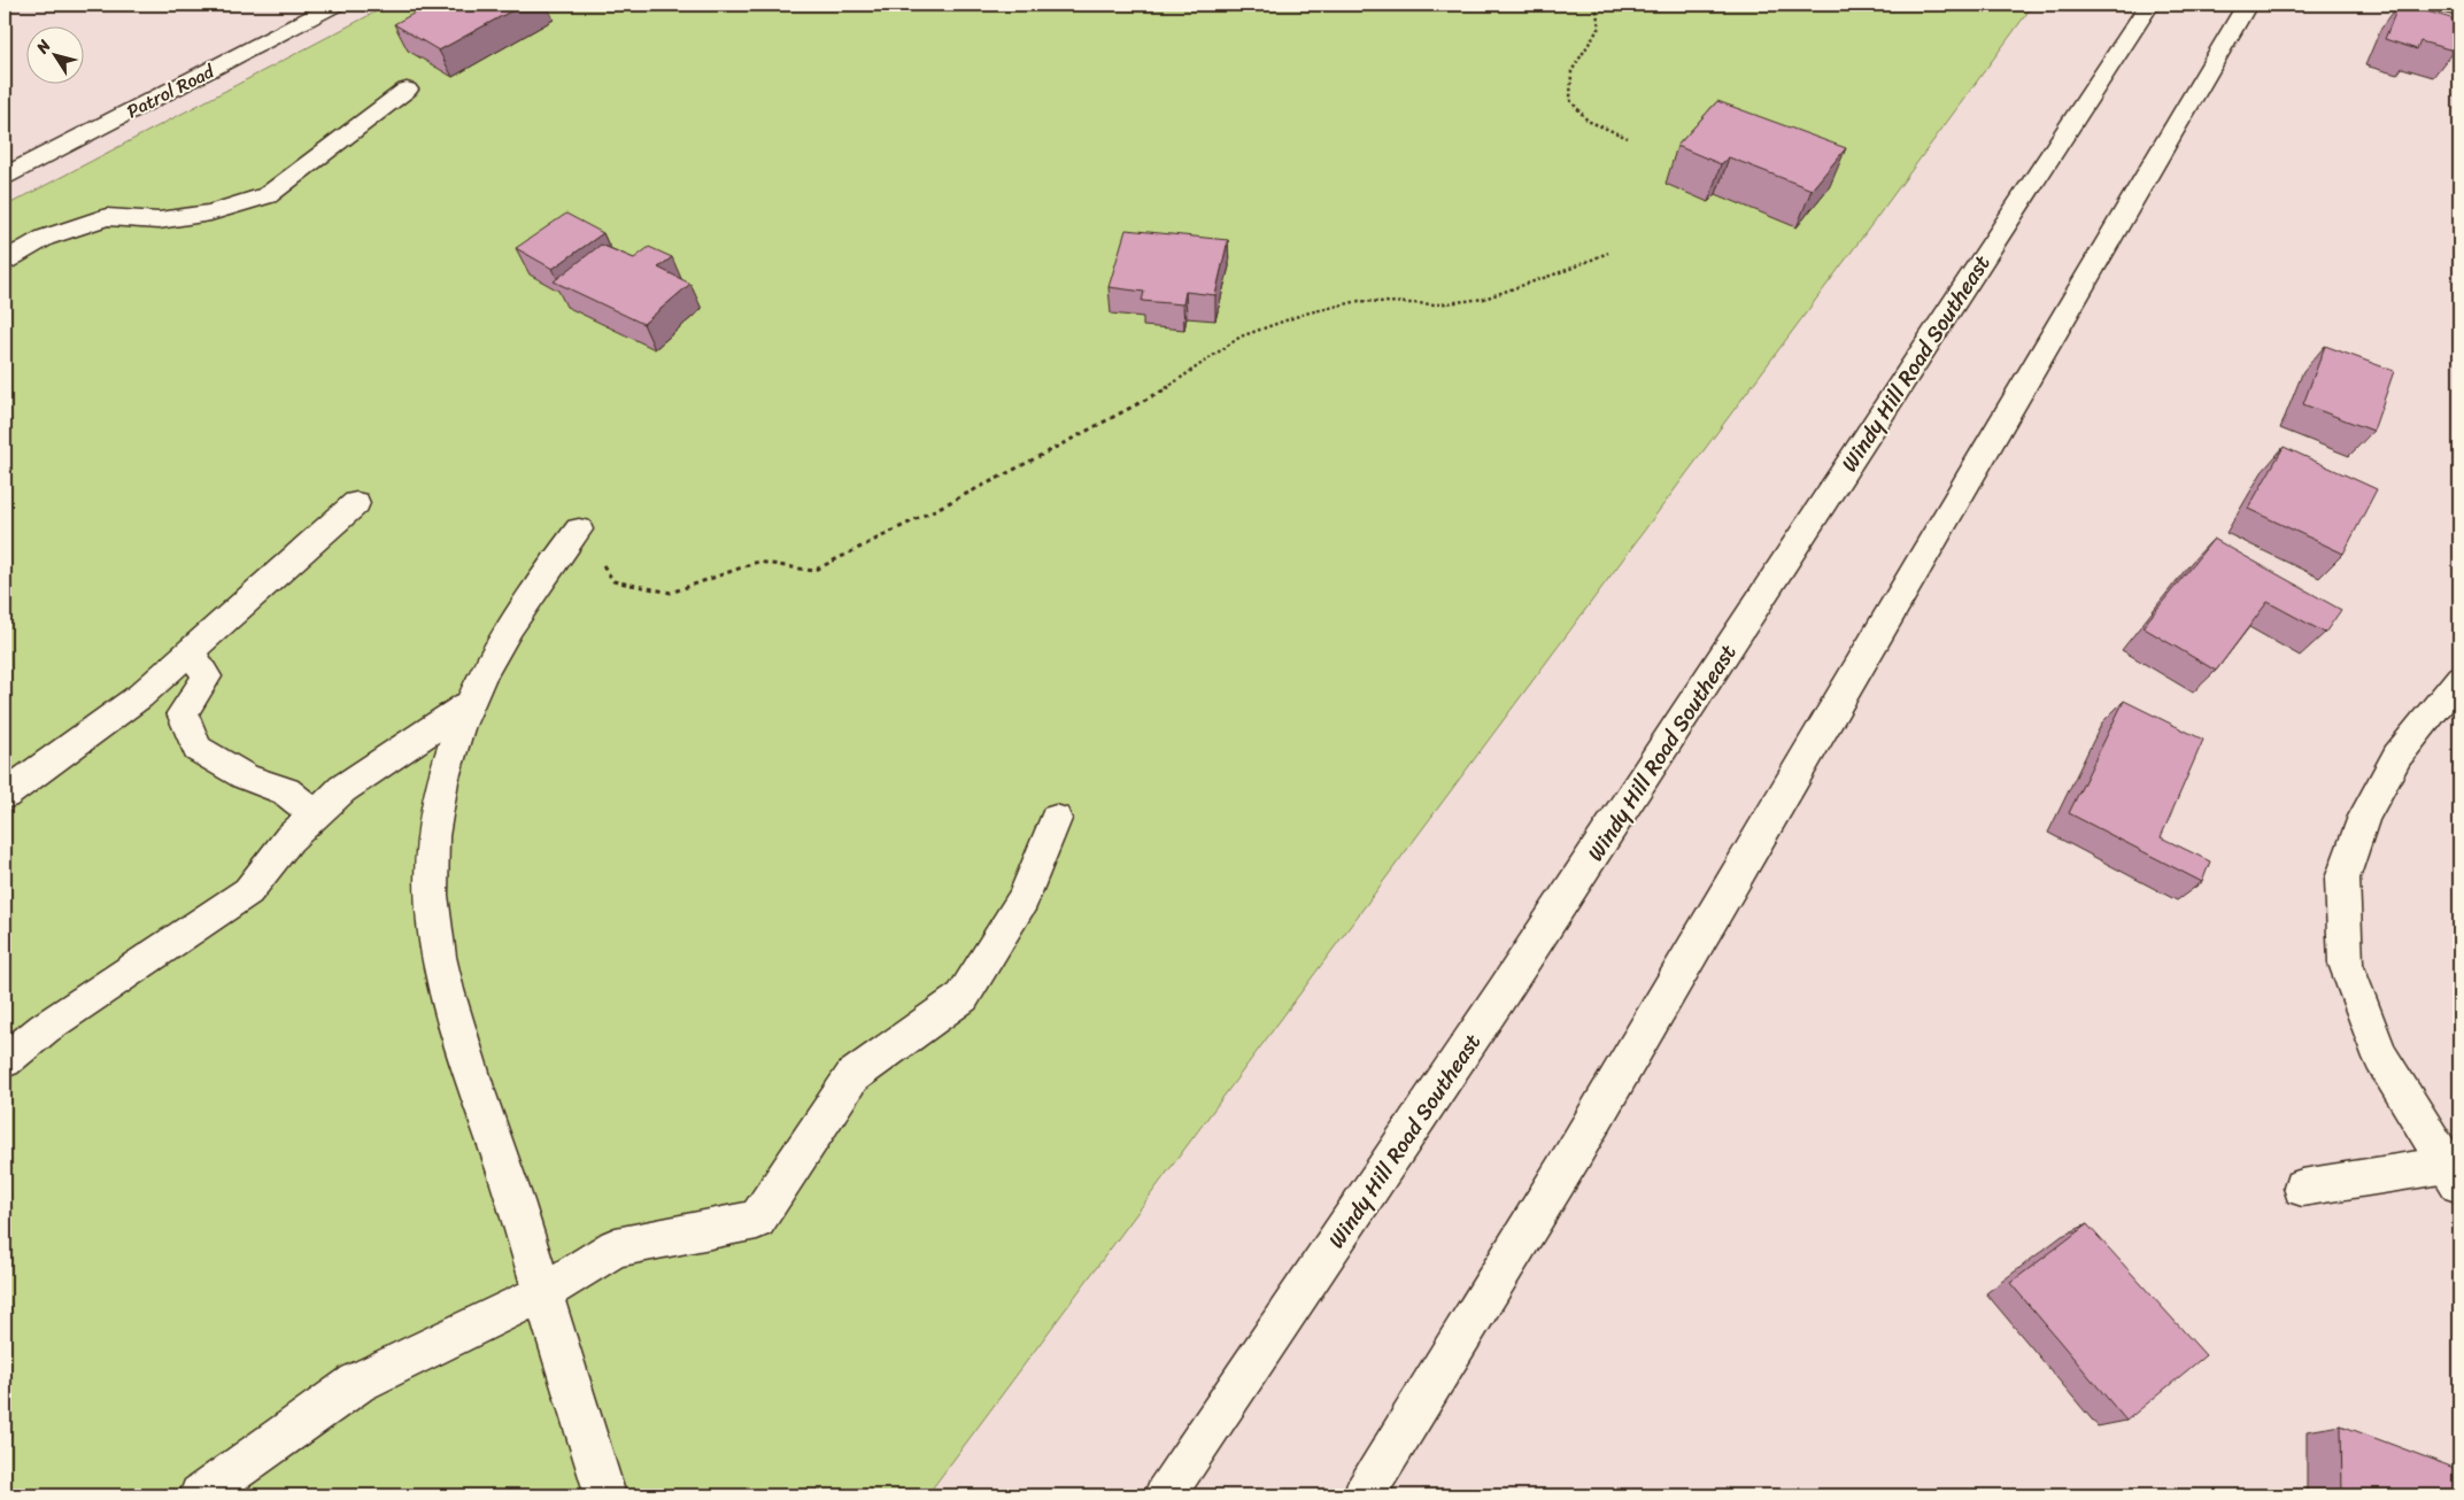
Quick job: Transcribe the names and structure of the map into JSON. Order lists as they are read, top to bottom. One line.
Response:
{"streets":{"main road":["Patrol Road","Windy Hill Road Southeast"]},"north":"top left"}
